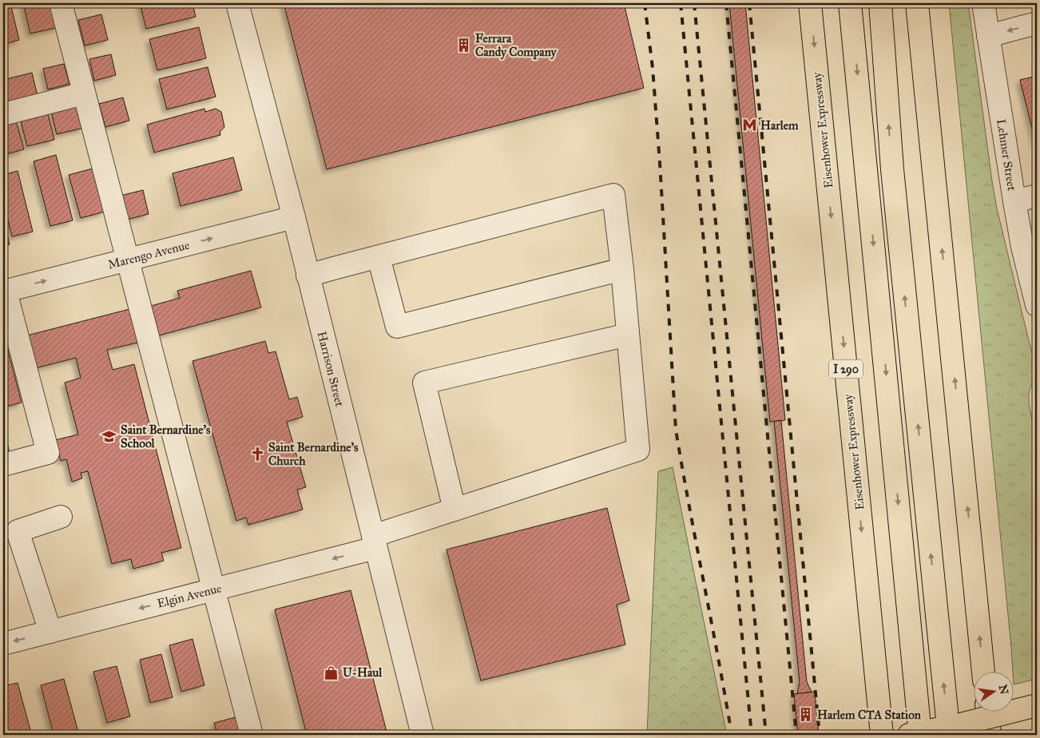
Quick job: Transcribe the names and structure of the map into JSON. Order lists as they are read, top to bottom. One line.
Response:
{"streets":{"main road":["Eisenhower Expressway","I 290"],"street":["Lehmer Street","Marengo Avenue","Harrison Street","Elgin Avenue"]},"crossings":[["Marengo Avenue","Harrison Street"],["Harrison Street","Elgin Avenue"]],"one_way":["Marengo Avenue","Elgin Avenue"],"places":{"building":["Ferrara Candy Company","Harlem CTA Station"],"metro station":["Harlem"],"school or university":["Saint Bernardine's School"],"church":["Saint Bernardine's Church"],"shop":["U-Haul"]},"north":"right"}
